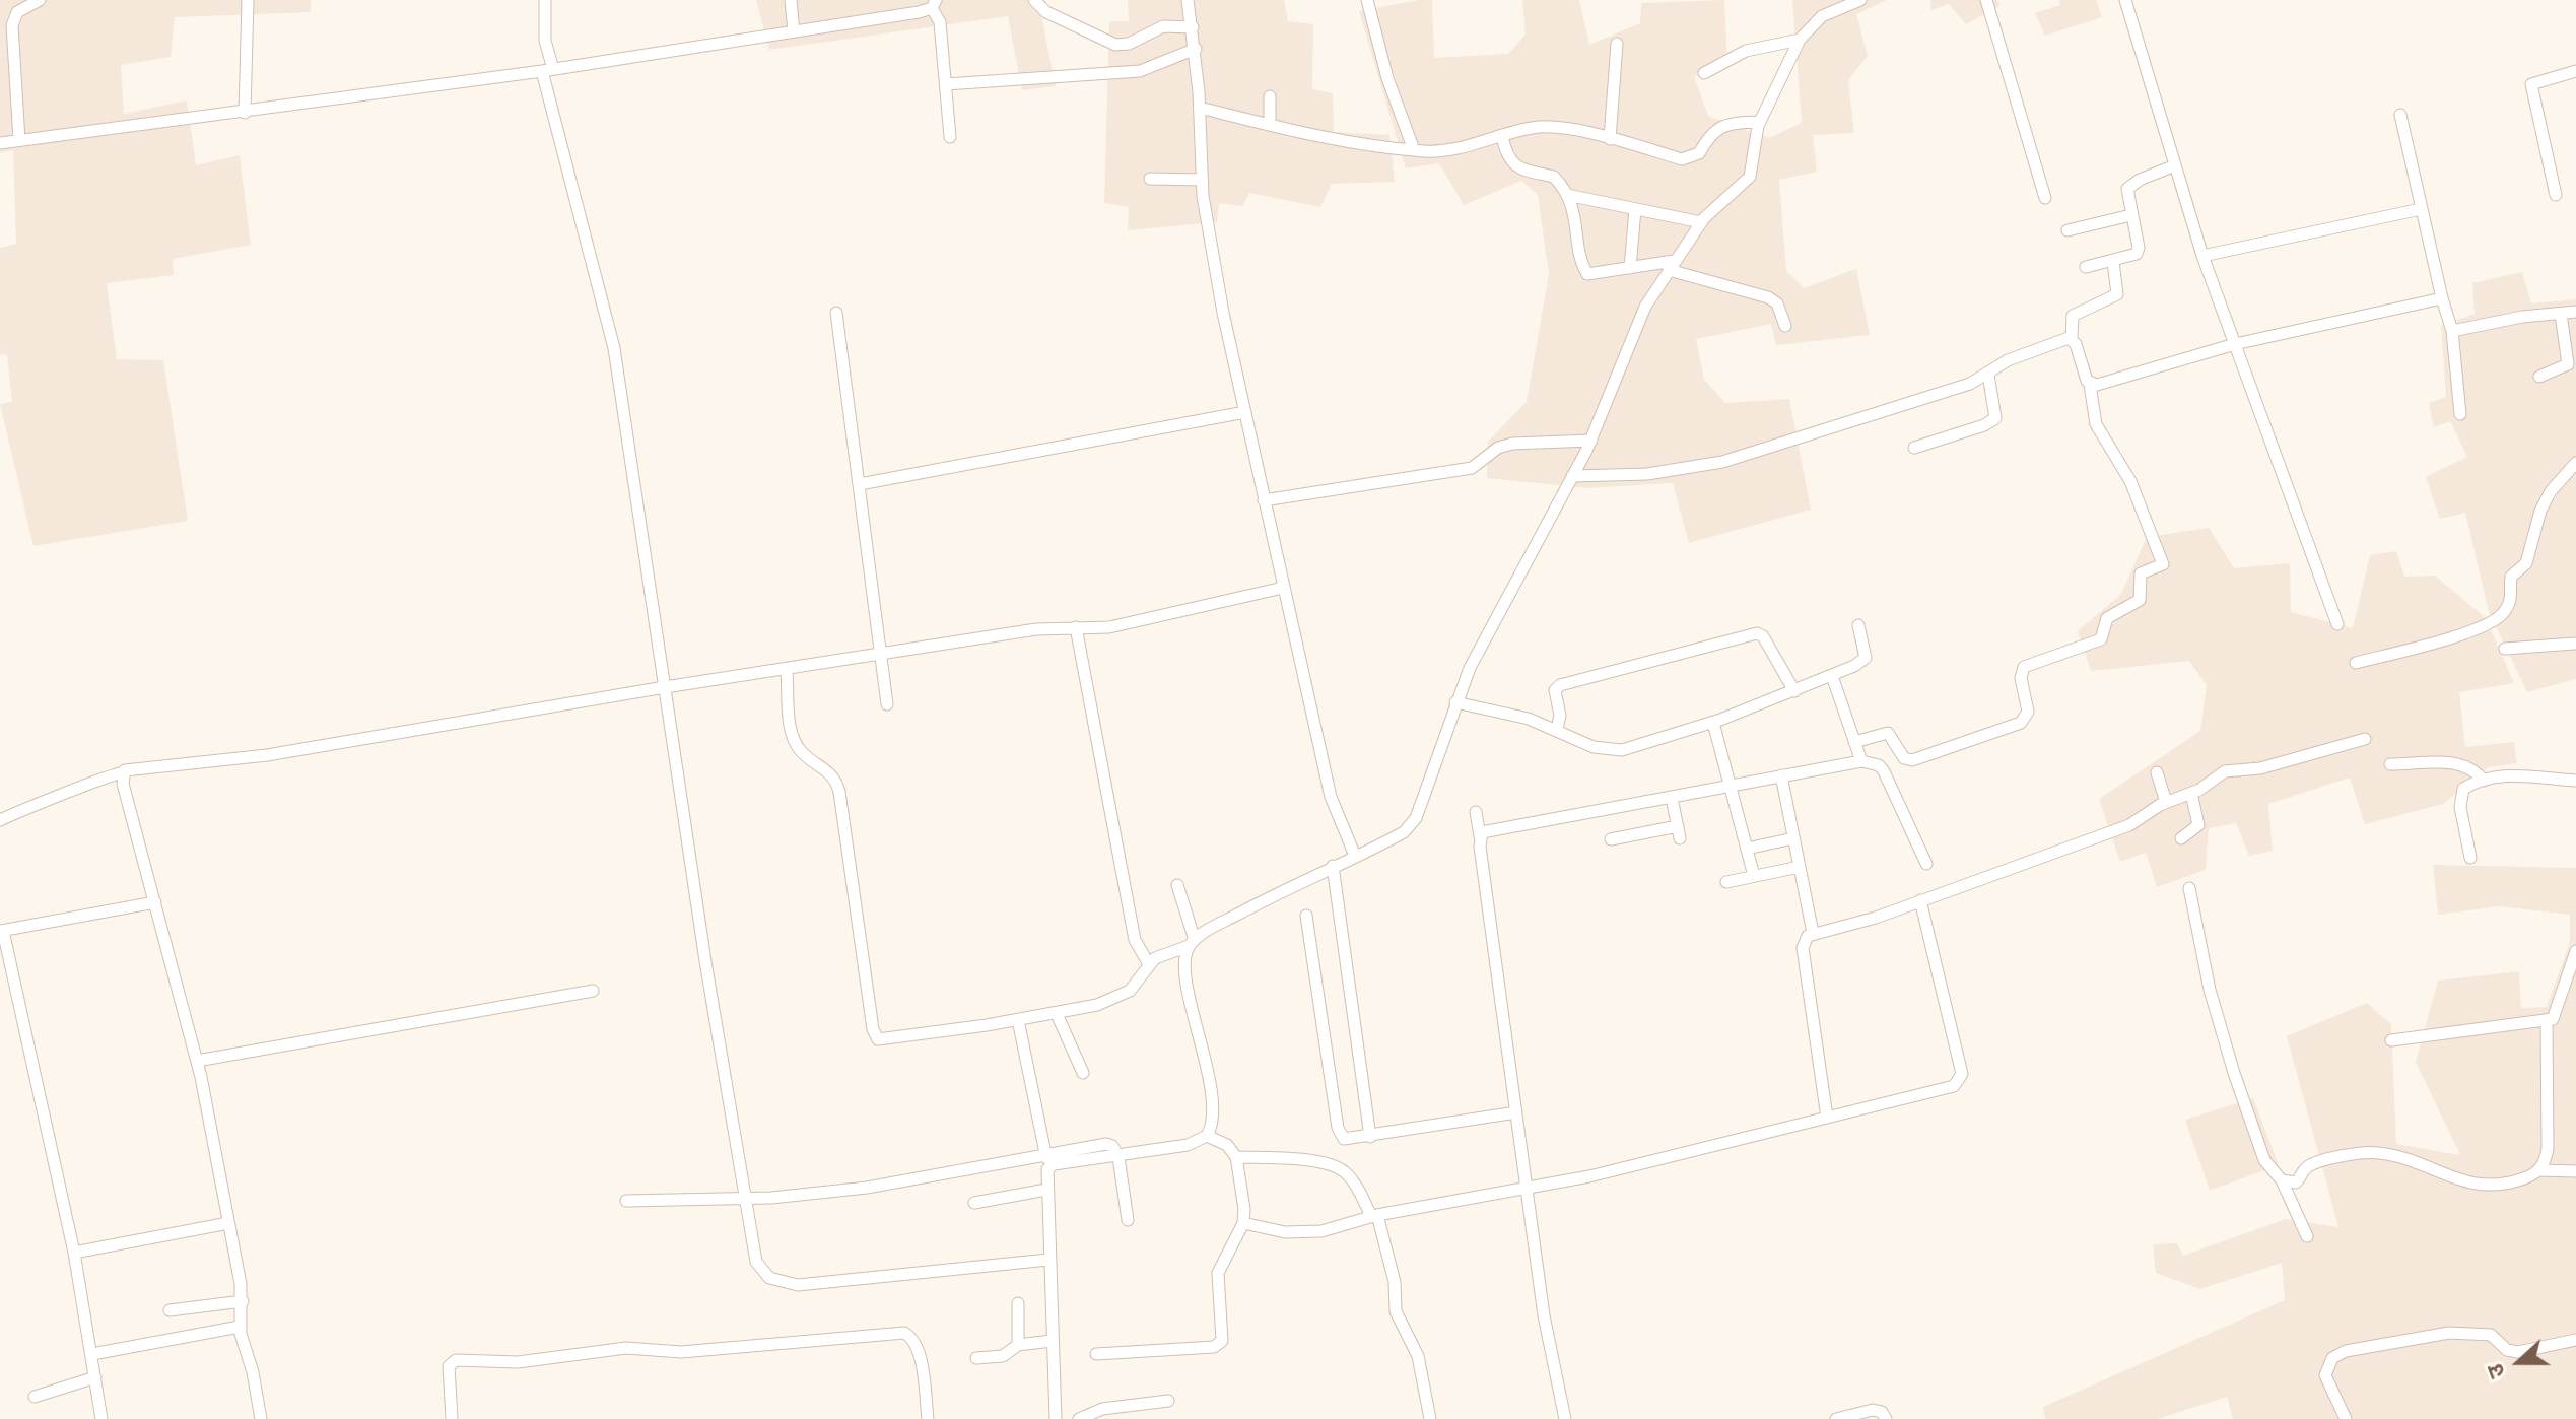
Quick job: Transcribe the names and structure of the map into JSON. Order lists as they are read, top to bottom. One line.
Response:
{"north":"left"}
